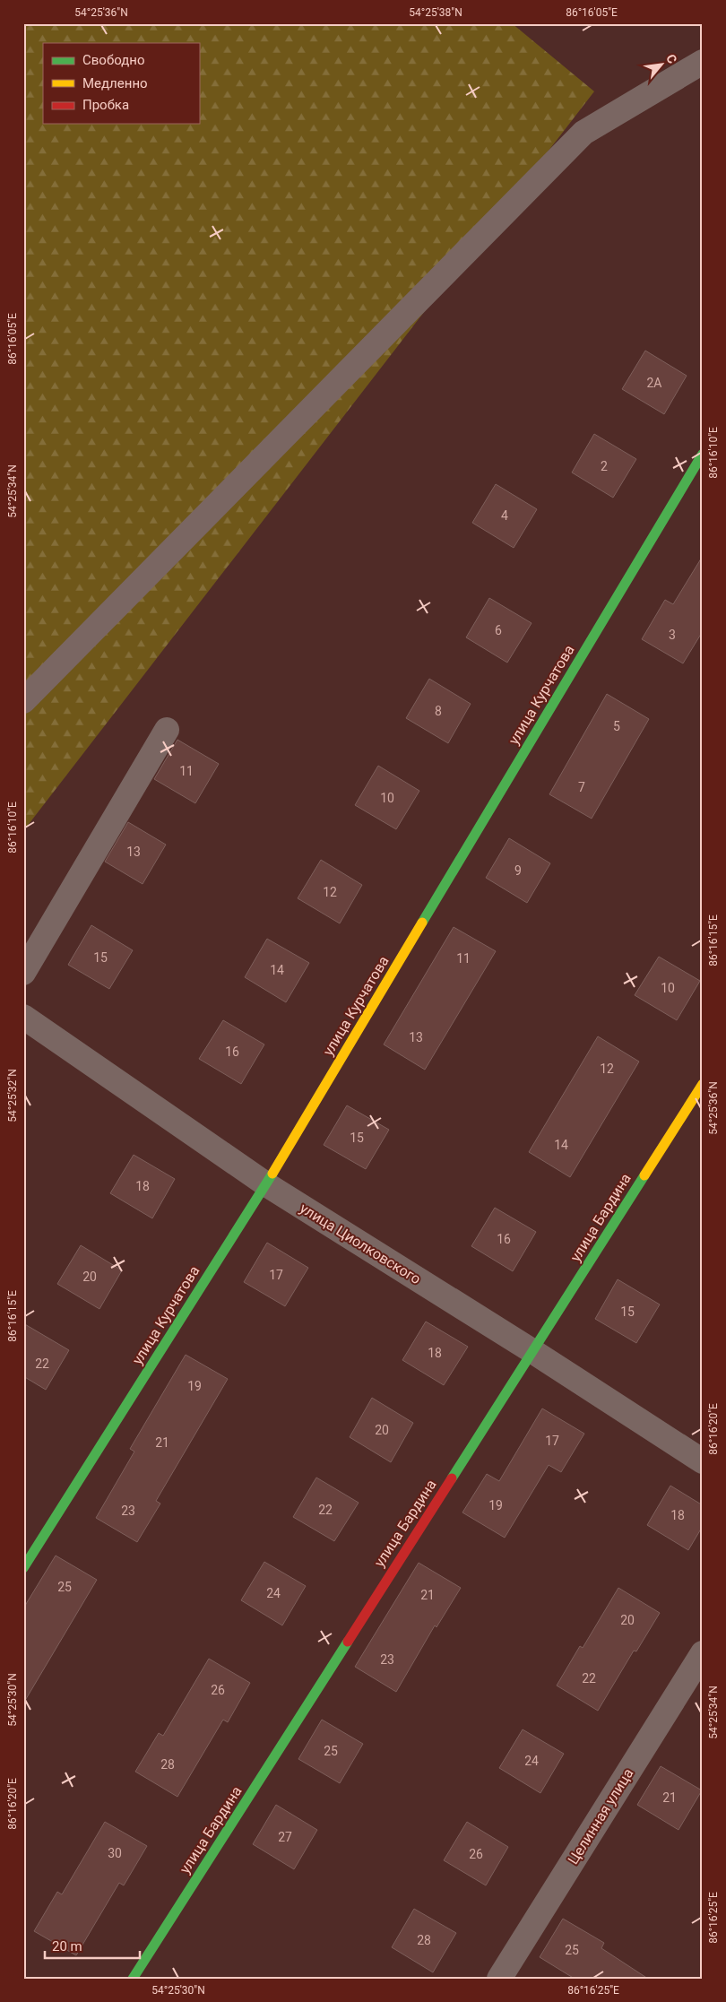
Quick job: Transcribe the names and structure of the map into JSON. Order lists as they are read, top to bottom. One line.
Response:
{"streets":{"street":["улица Курчатова","улица Бардина","улица Циолковского","Целинная улица"]},"crossings":[["улица Курчатова","улица Циолковского"],["улица Бардина","улица Циолковского"]],"house_numbers":["2А","2","4","6","3","8","5","11","7","10","13","9","12","15","11","14","10","13","16","12","15","14","18","16","17","20","15","18","22","19","20","17","21","19","22","23","18","25","24","21","20","23","22","26","25","24","28","21","27","30","26","28","25"],"legend":["Свободно","Медленно","Пробка"],"scale_bar":"20 m","north":"top right","coordinates":["54°25'36\"N","54°25'38\"N","86°16'05\"E","86°16'10\"E","54°25'34\"N","86°16'15\"E","54°25'32\"N","86°16'20\"E","54°25'30\"N","86°16'25\"E"]}
